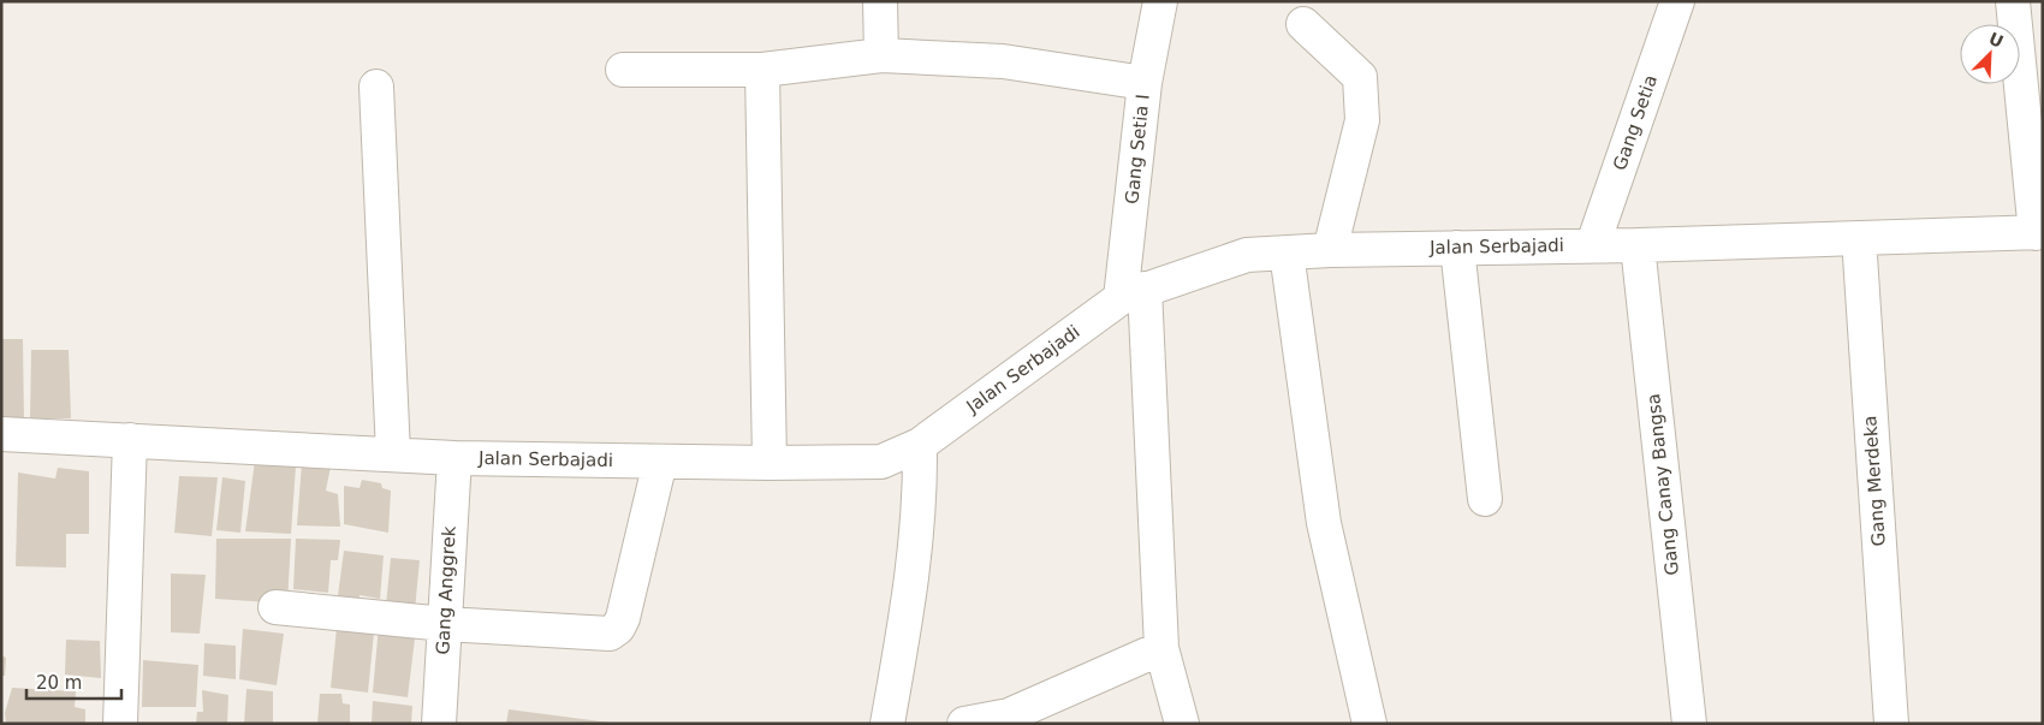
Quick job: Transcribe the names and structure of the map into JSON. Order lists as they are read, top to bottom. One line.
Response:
{"streets":{"street":["Gang Setia","Gang Setia I","Jalan Serbajadi","Gang Merdeka","Gang Canay Bangsa","Gang Anggrek"]},"crossings":[["Gang Setia","Jalan Serbajadi"],["Gang Setia I","Jalan Serbajadi"],["Jalan Serbajadi","Gang Merdeka"],["Jalan Serbajadi","Gang Canay Bangsa"],["Jalan Serbajadi","Gang Anggrek"]],"scale_bar":"20 m","north":"top right"}
